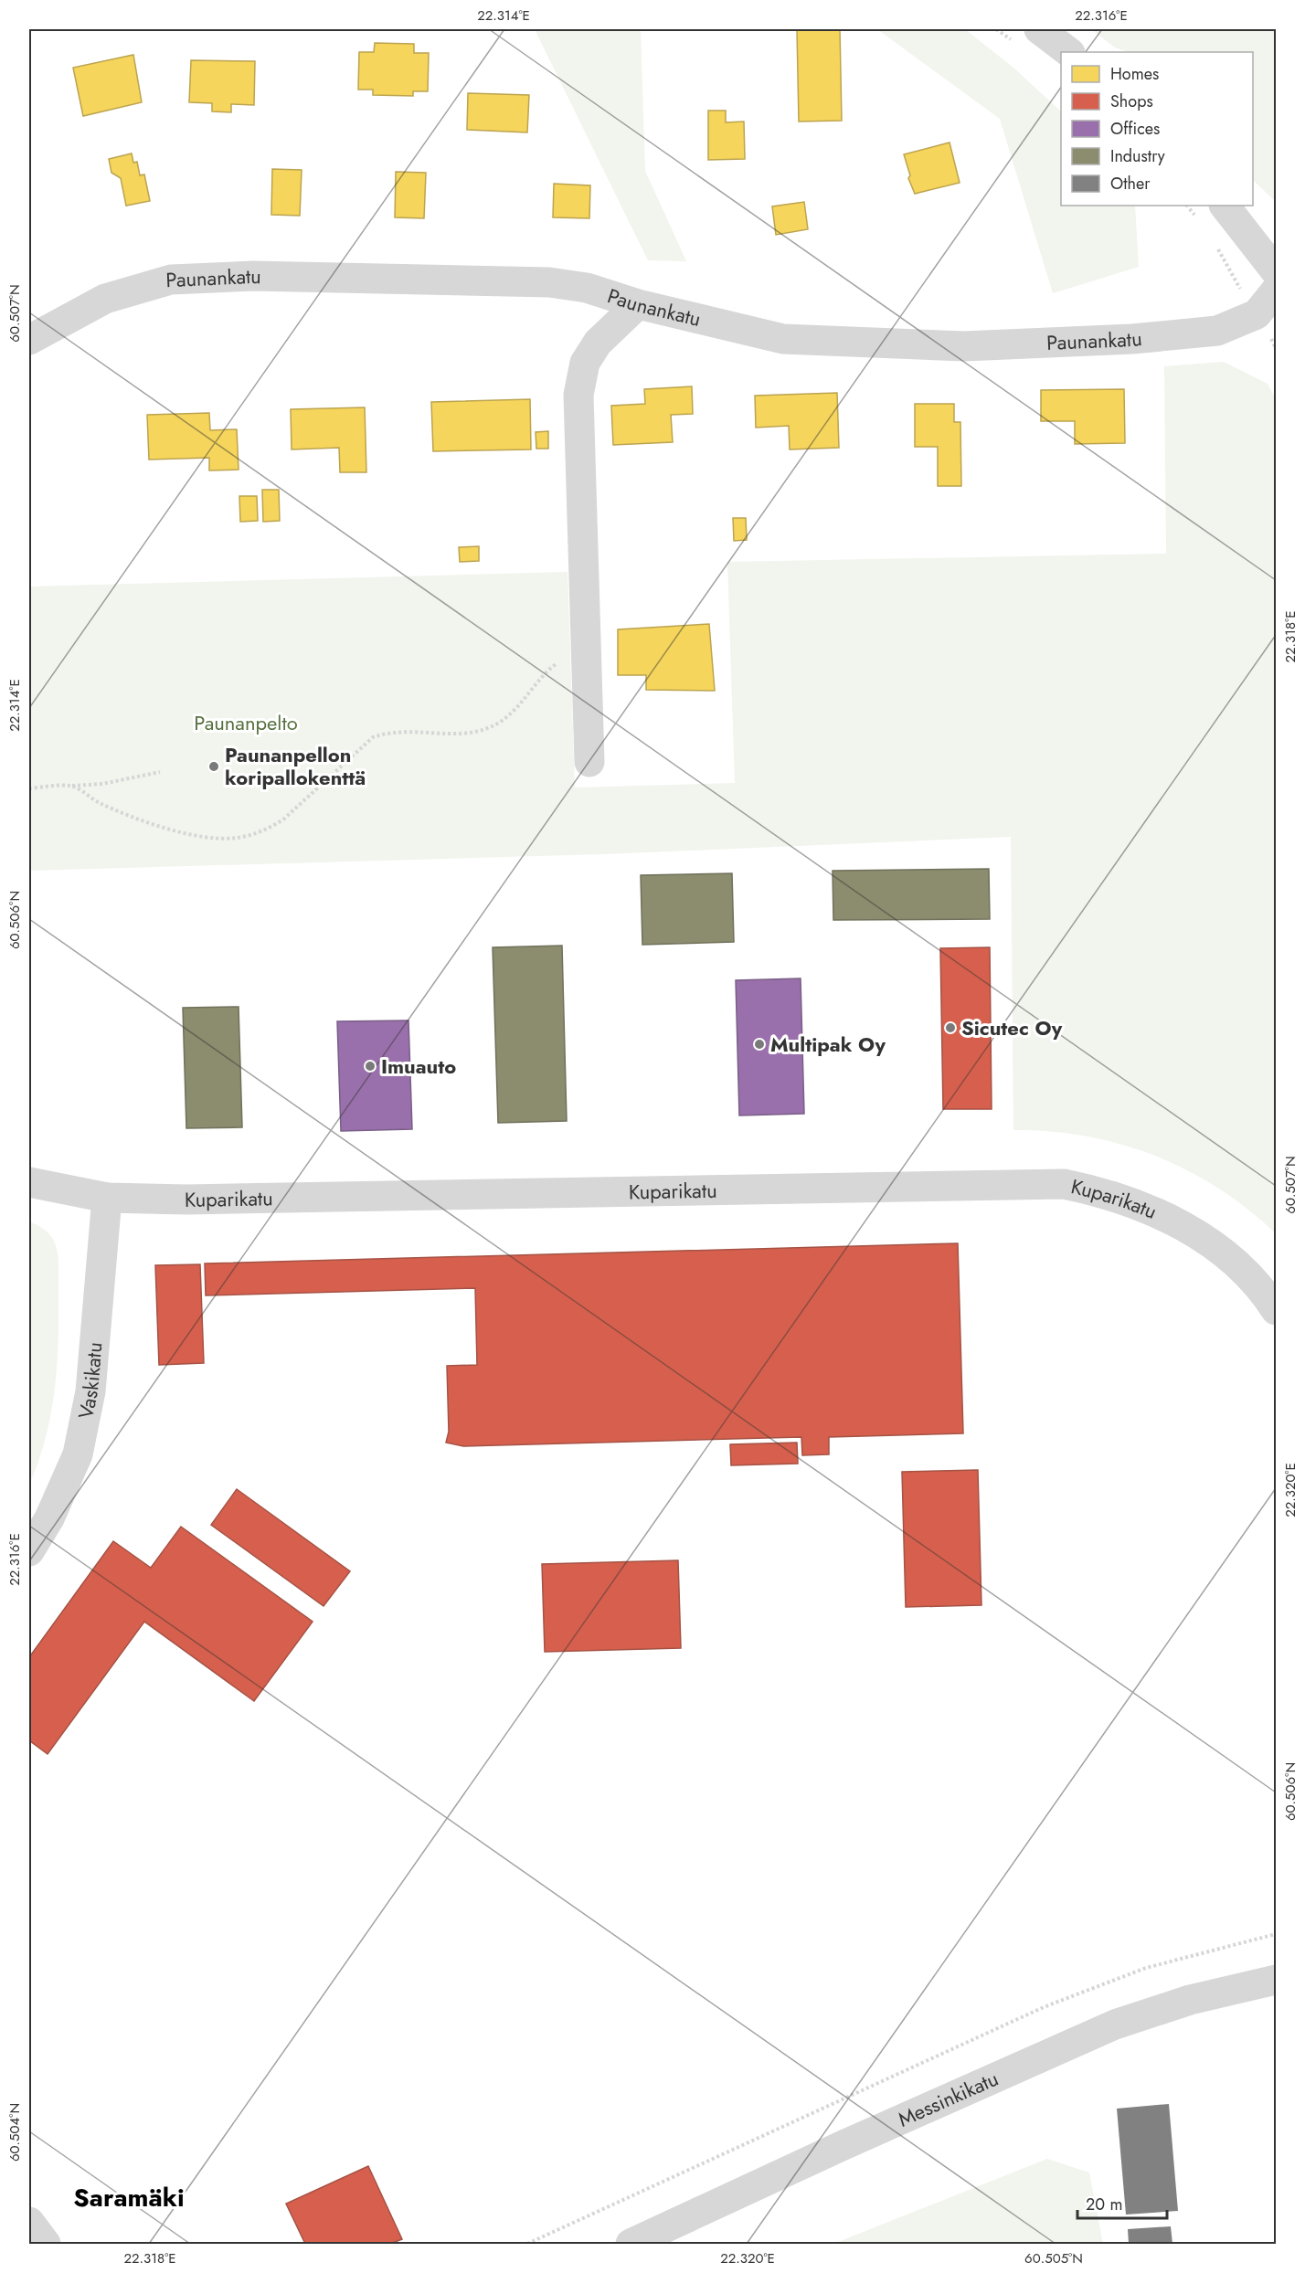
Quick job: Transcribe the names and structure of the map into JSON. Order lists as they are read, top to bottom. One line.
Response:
{"streets":{"street":["Paunankatu","Kuparikatu","Vaskikatu","Messinkikatu"]},"crossings":[["Kuparikatu","Vaskikatu"]],"districts":["Saramäki"],"parks":["Paunanpelto"],"places":["Paunanpellon koripallokenttä","Sicutec Oy","Multipak Oy","Imuauto"],"legend":["Homes","Shops","Offices","Industry","Other"],"scale_bar":"20 m","coordinates":["22.314°E","22.316°E","60.507°N","22.318°E","60.506°N","22.320°E","60.504°N","60.505°N"]}
